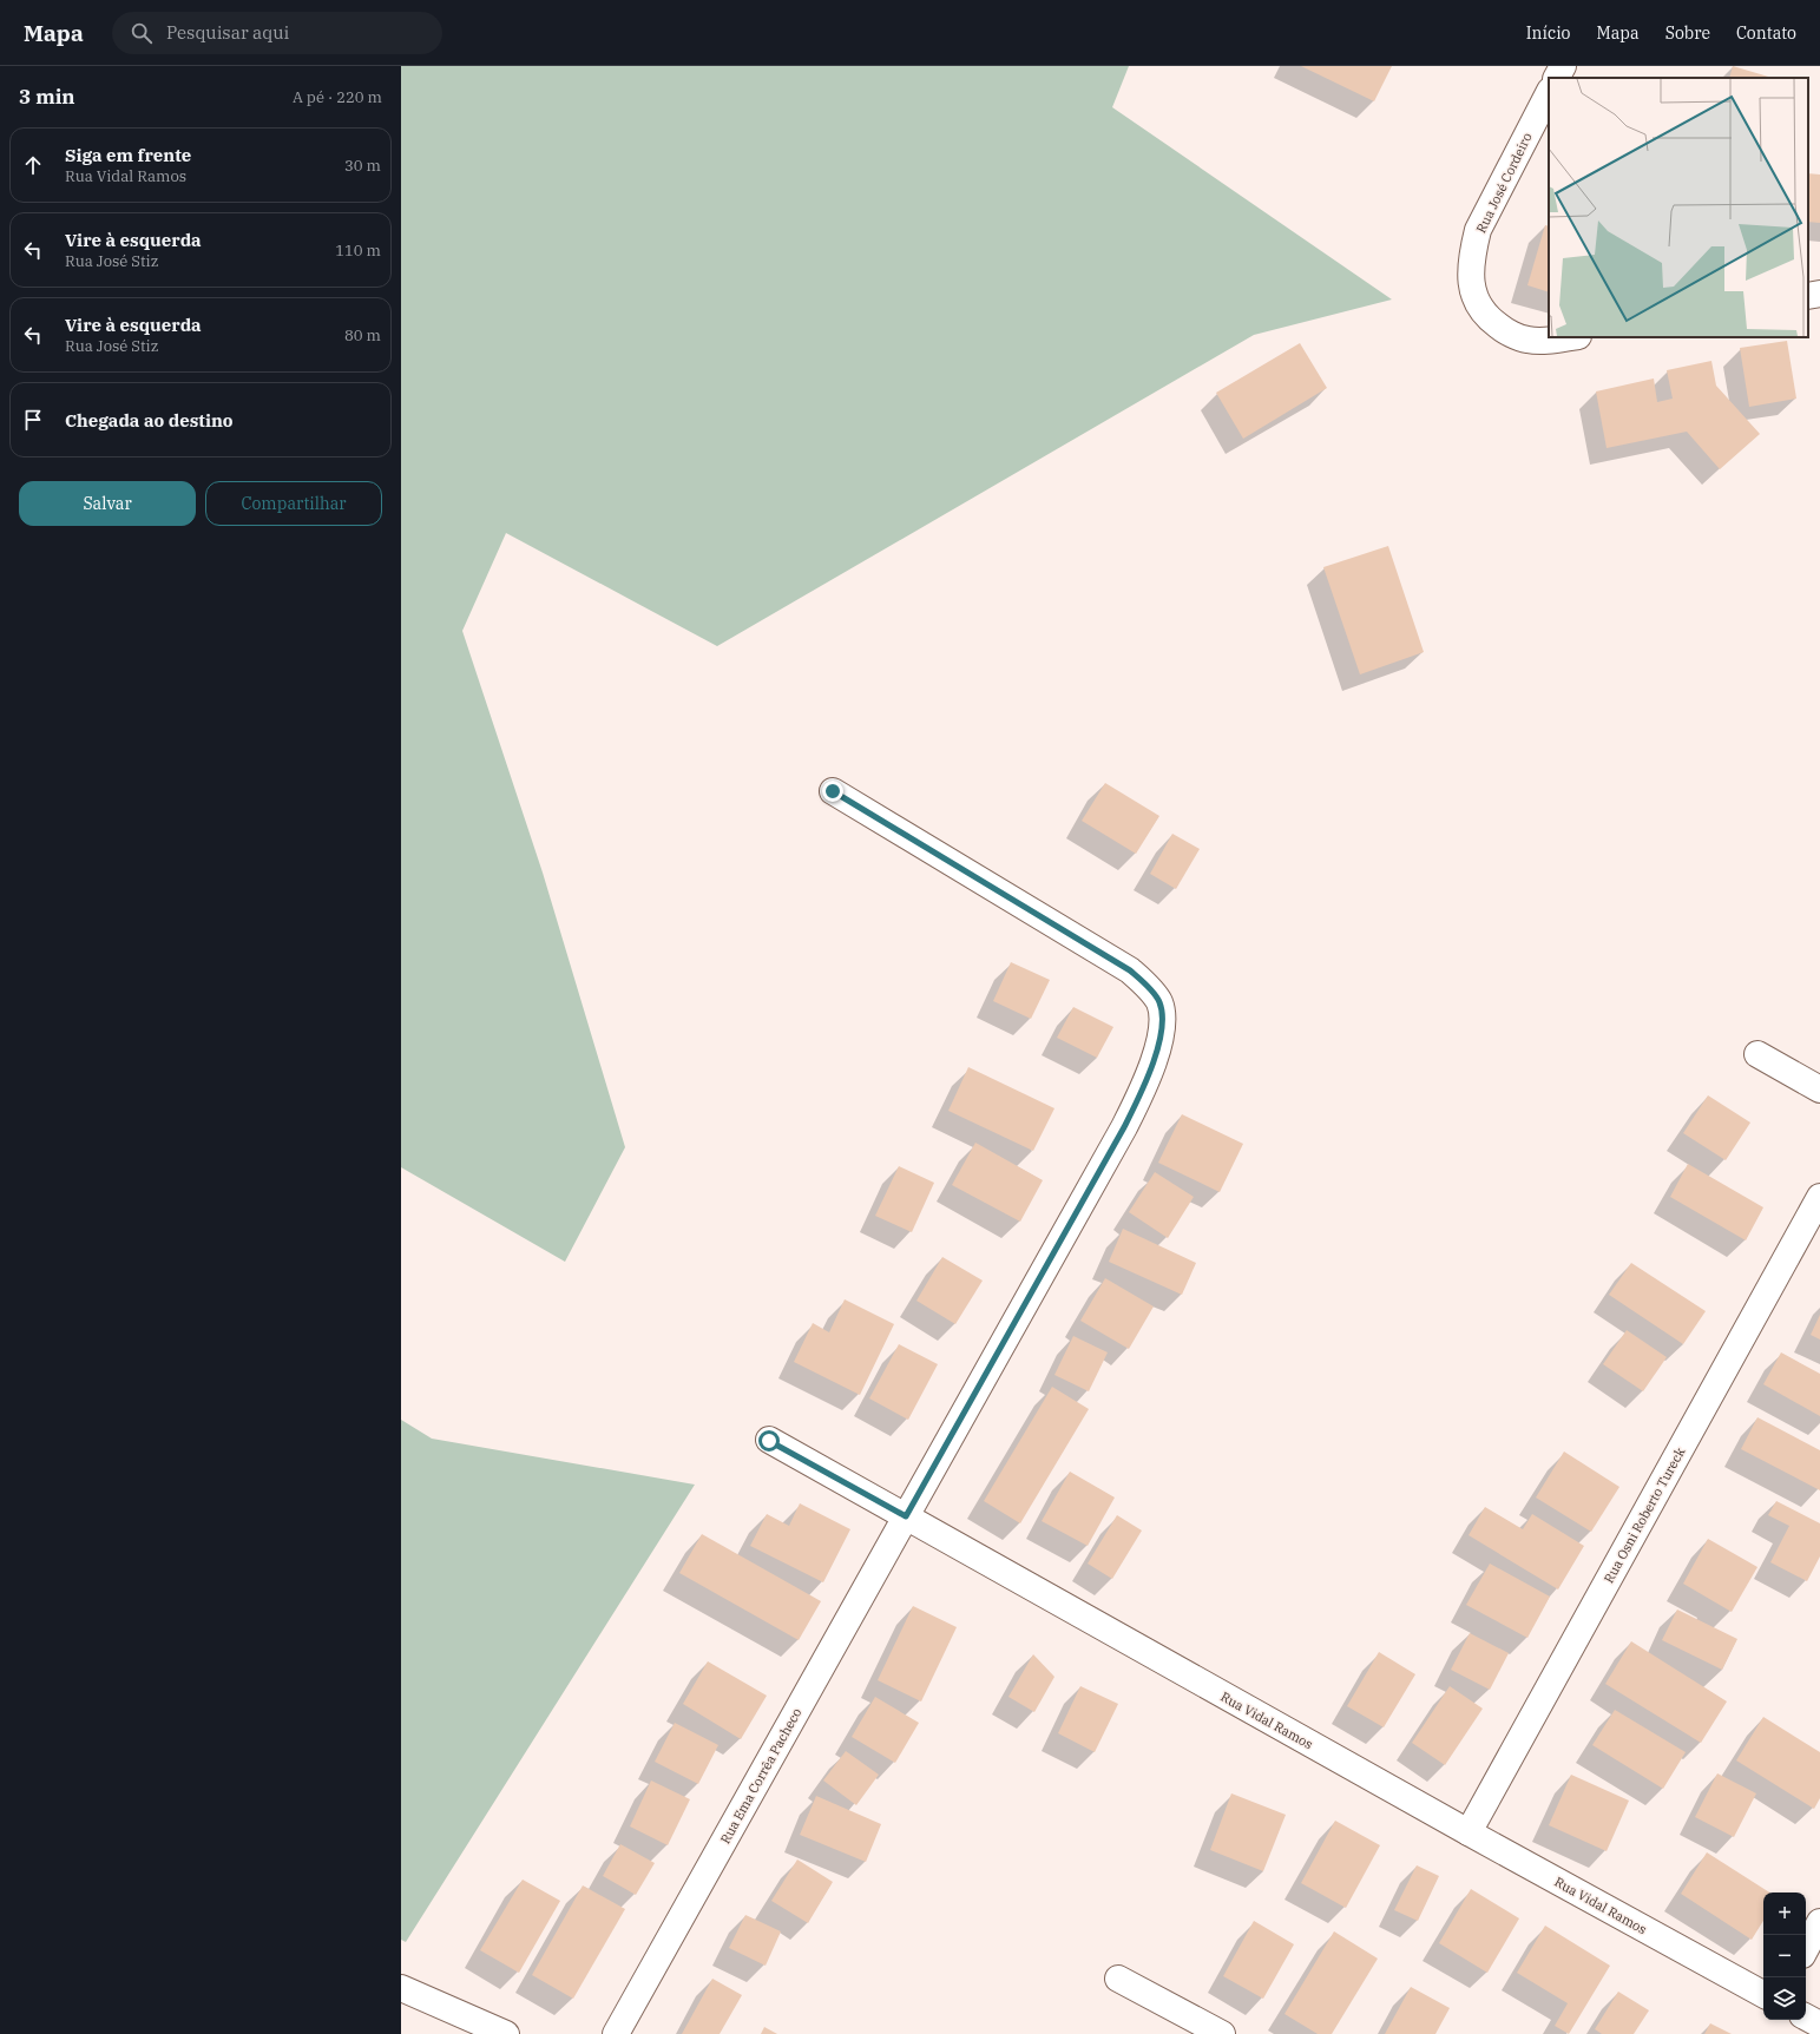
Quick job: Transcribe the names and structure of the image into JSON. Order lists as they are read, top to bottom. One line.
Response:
{"streets":{"street":["Rua José Cordeiro","Rua Osni Roberto Tureck","Rua Vidal Ramos","Rua Ema Corrêa Pacheco"]},"crossings":[["Rua Osni Roberto Tureck","Rua Vidal Ramos"],["Rua Vidal Ramos","Rua Ema Corrêa Pacheco"]],"page":{"header":"Mapa","search":"Pesquisar aqui","nav":["Início","Mapa","Sobre","Contato"],"heading":["3 min","A pé · 220 m"],"list":[["Siga em frente","Rua Vidal Ramos","30 m"],["Vire à esquerda","Rua José Stiz","110 m"],["Vire à esquerda","Rua José Stiz","80 m"],"Chegada ao destino"],"buttons":["Salvar","Compartilhar"],"map_buttons":["+","−"]}}
